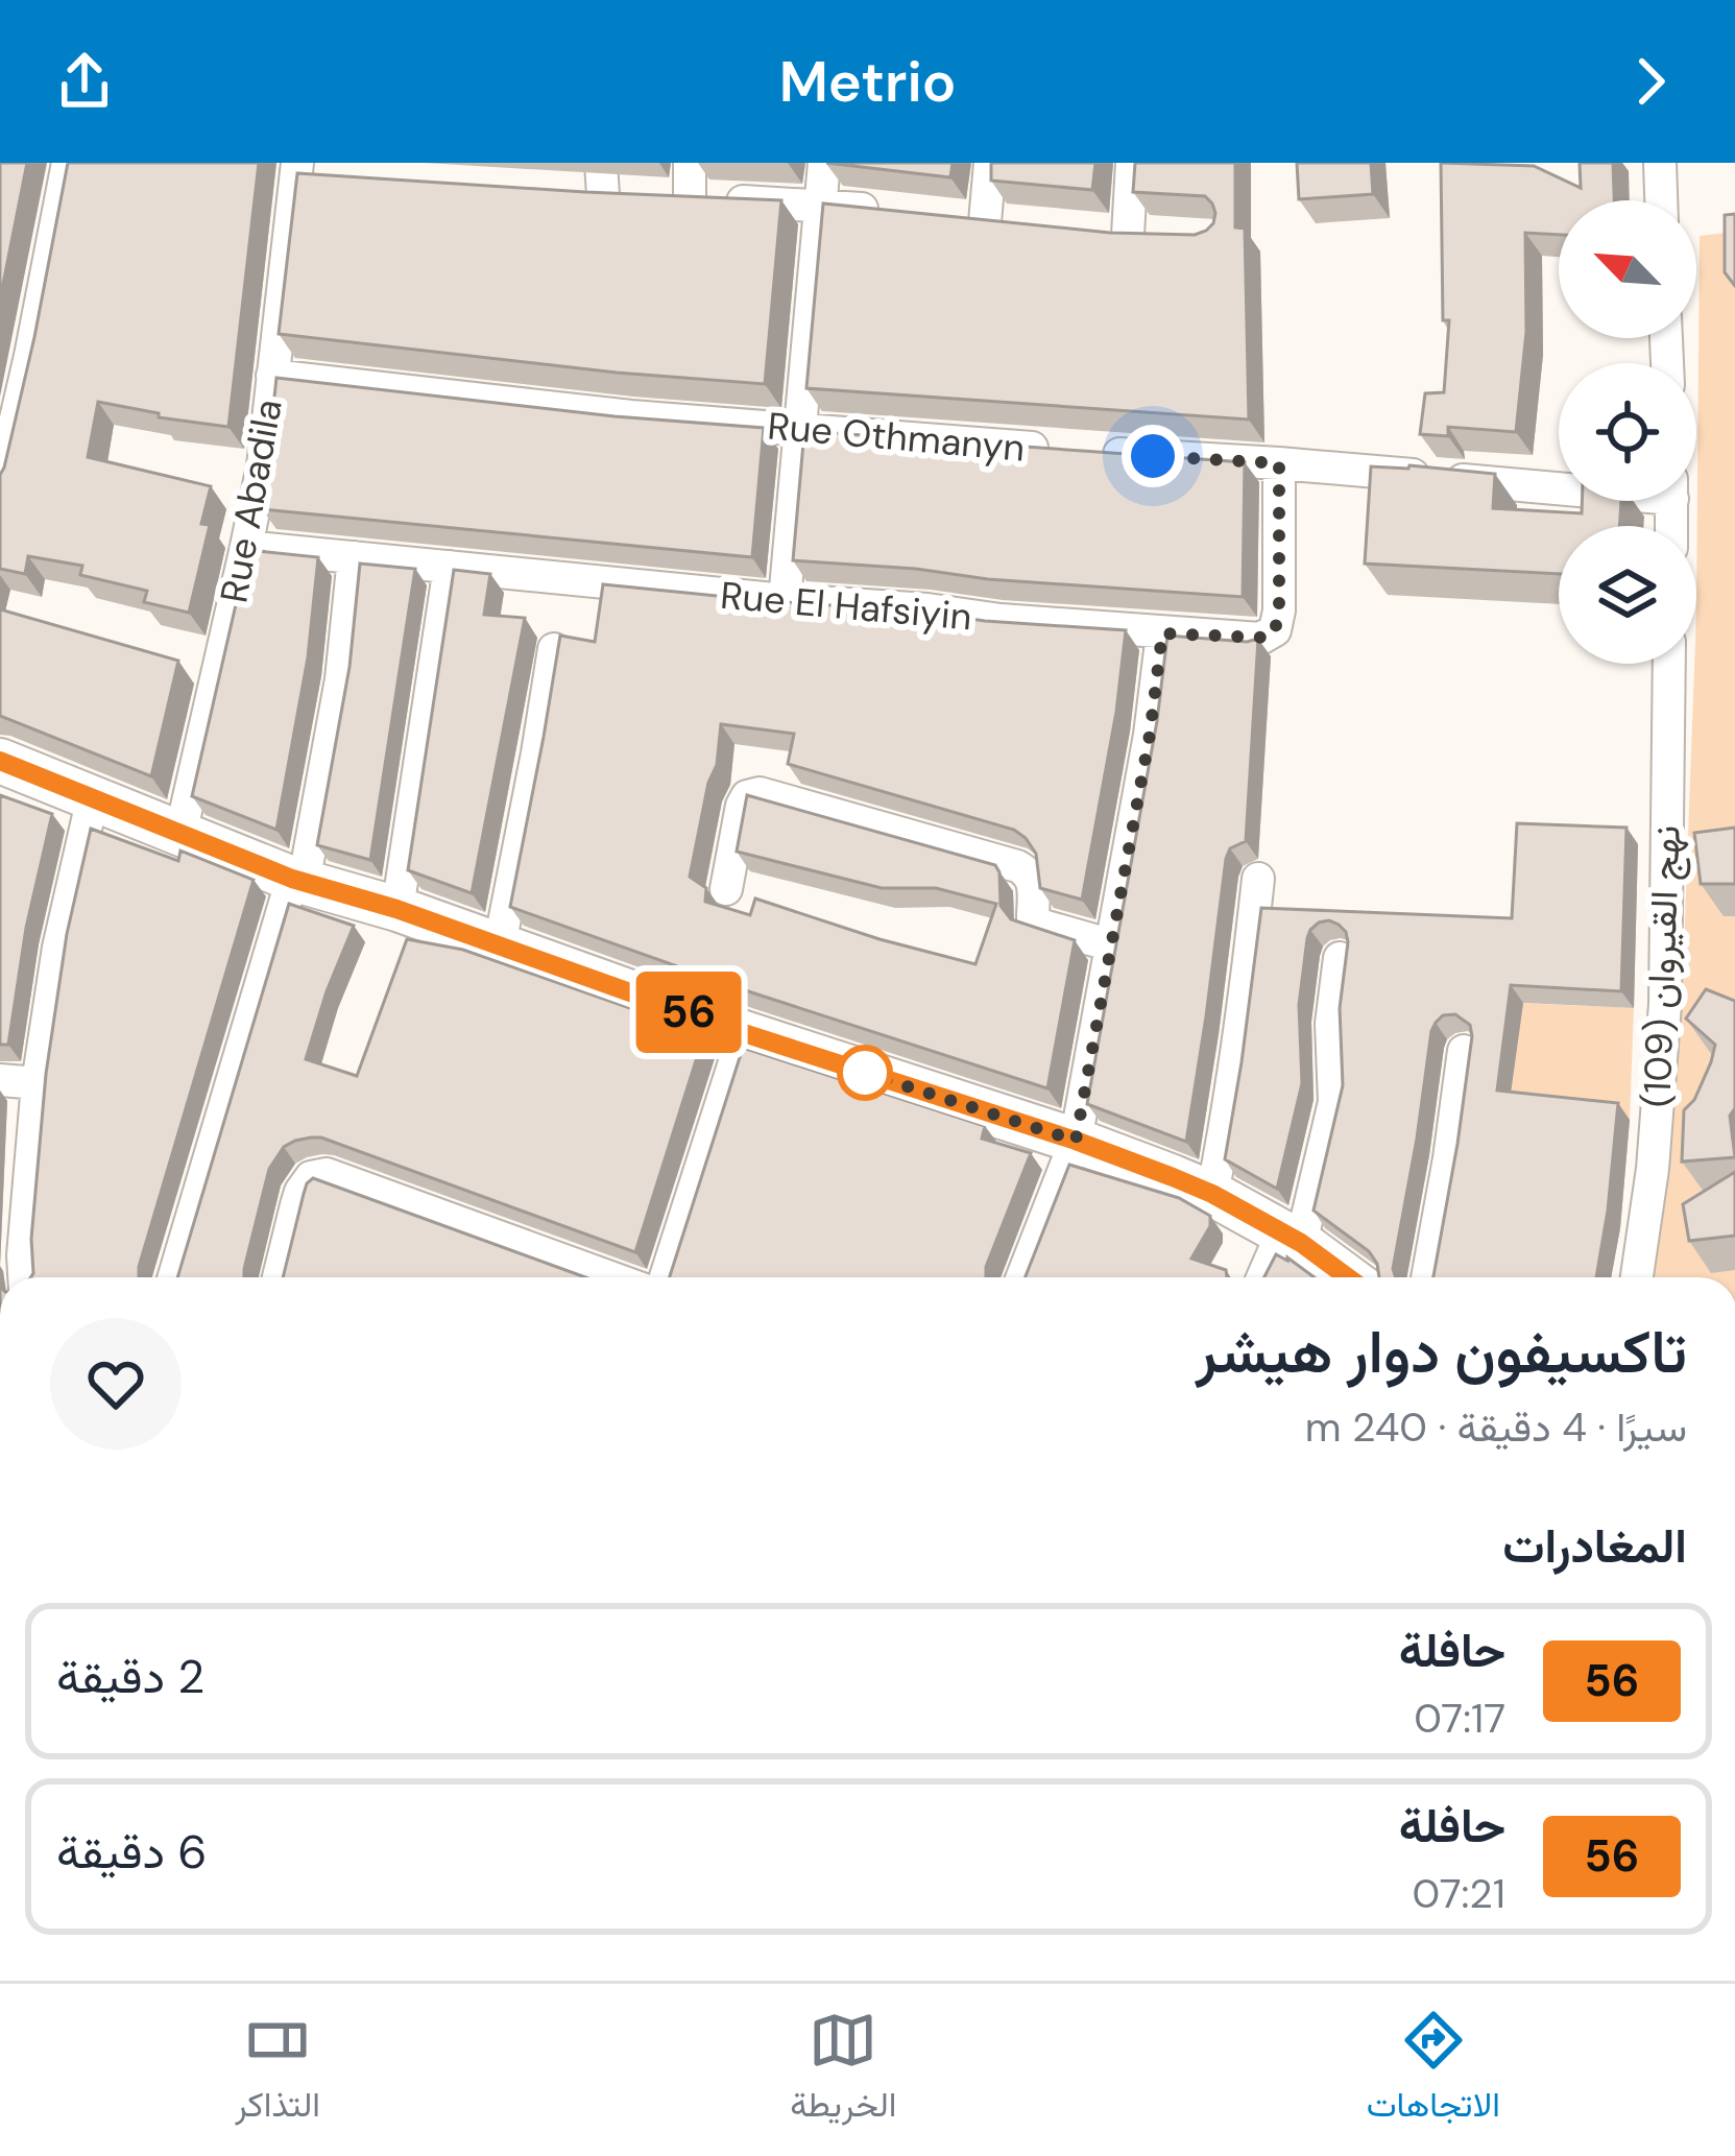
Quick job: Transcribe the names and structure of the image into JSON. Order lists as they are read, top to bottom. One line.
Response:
{"streets":{"street":["Rue Othmanyn","Rue Abadila","Rue El Hafsiyin","نهج القيروان (109)"]},"crossings":[["Rue Othmanyn","Rue Abadila"],["Rue Abadila","Rue El Hafsiyin"]],"lines":["bus line 56"],"north":"top left","page":{"header":"Metrio","on_map":"56","heading":[["تاكسيفون دوار هيشر","سيرًا · 4 دقيقة · 240 m"],"المغادرات"],"list":[{"mark":"56","name":"حافلة","note":"07:17","value":"2 دقيقة"},{"mark":"56","name":"حافلة","note":"07:21","value":"6 دقيقة"}],"tabs":["الاتجاهات","الخريطة","التذاكر"]}}
